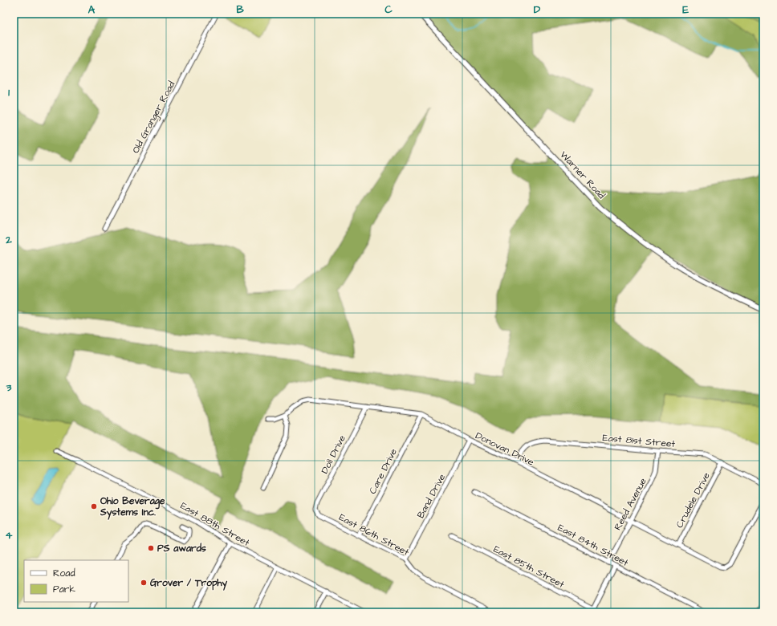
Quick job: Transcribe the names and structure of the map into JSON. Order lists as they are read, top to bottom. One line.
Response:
{"streets":{"main road":["Warner Road"],"street":["Old Granger Road","East 81st Street","Donovan Drive","Doll Drive","Care Drive","Band Drive","Crudele Drive","Reed Avenue","East 88th Street","East 86th Street","East 84th Street","East 85th Street"]},"crossings":[["East 81st Street","Donovan Drive"],["East 81st Street","Crudele Drive"],["East 81st Street","Reed Avenue"],["Donovan Drive","Doll Drive"],["Donovan Drive","Care Drive"],["Donovan Drive","Band Drive"],["Donovan Drive","Crudele Drive"],["Donovan Drive","Reed Avenue"],["Doll Drive","East 86th Street"],["Care Drive","East 86th Street"],["Band Drive","East 86th Street"],["Reed Avenue","East 84th Street"]],"places":["Ohio Beverage Systems Inc.","PS awards","Grover / Trophy"],"legend":["Road","Park"],"grid":{"columns":["A","B","C","D","E"],"rows":["1","2","3","4"]}}
